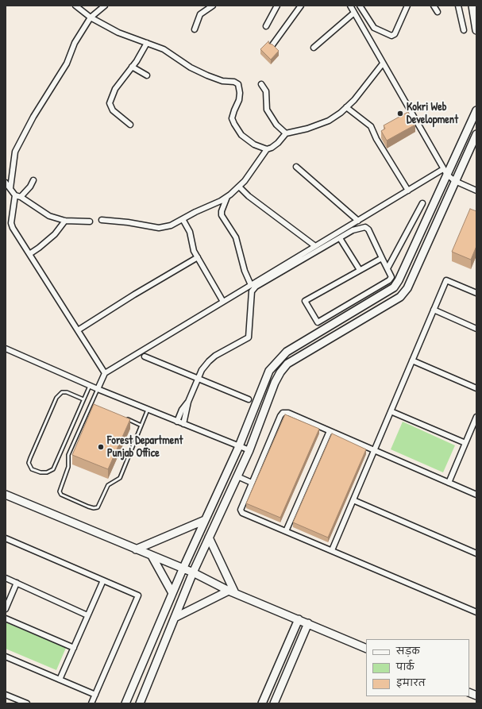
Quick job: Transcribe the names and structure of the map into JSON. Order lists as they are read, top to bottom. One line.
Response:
{"places":["Kokri Web Development","Forest Department Punjab Office"],"legend":["सड़क","पार्क","इमारत"]}
